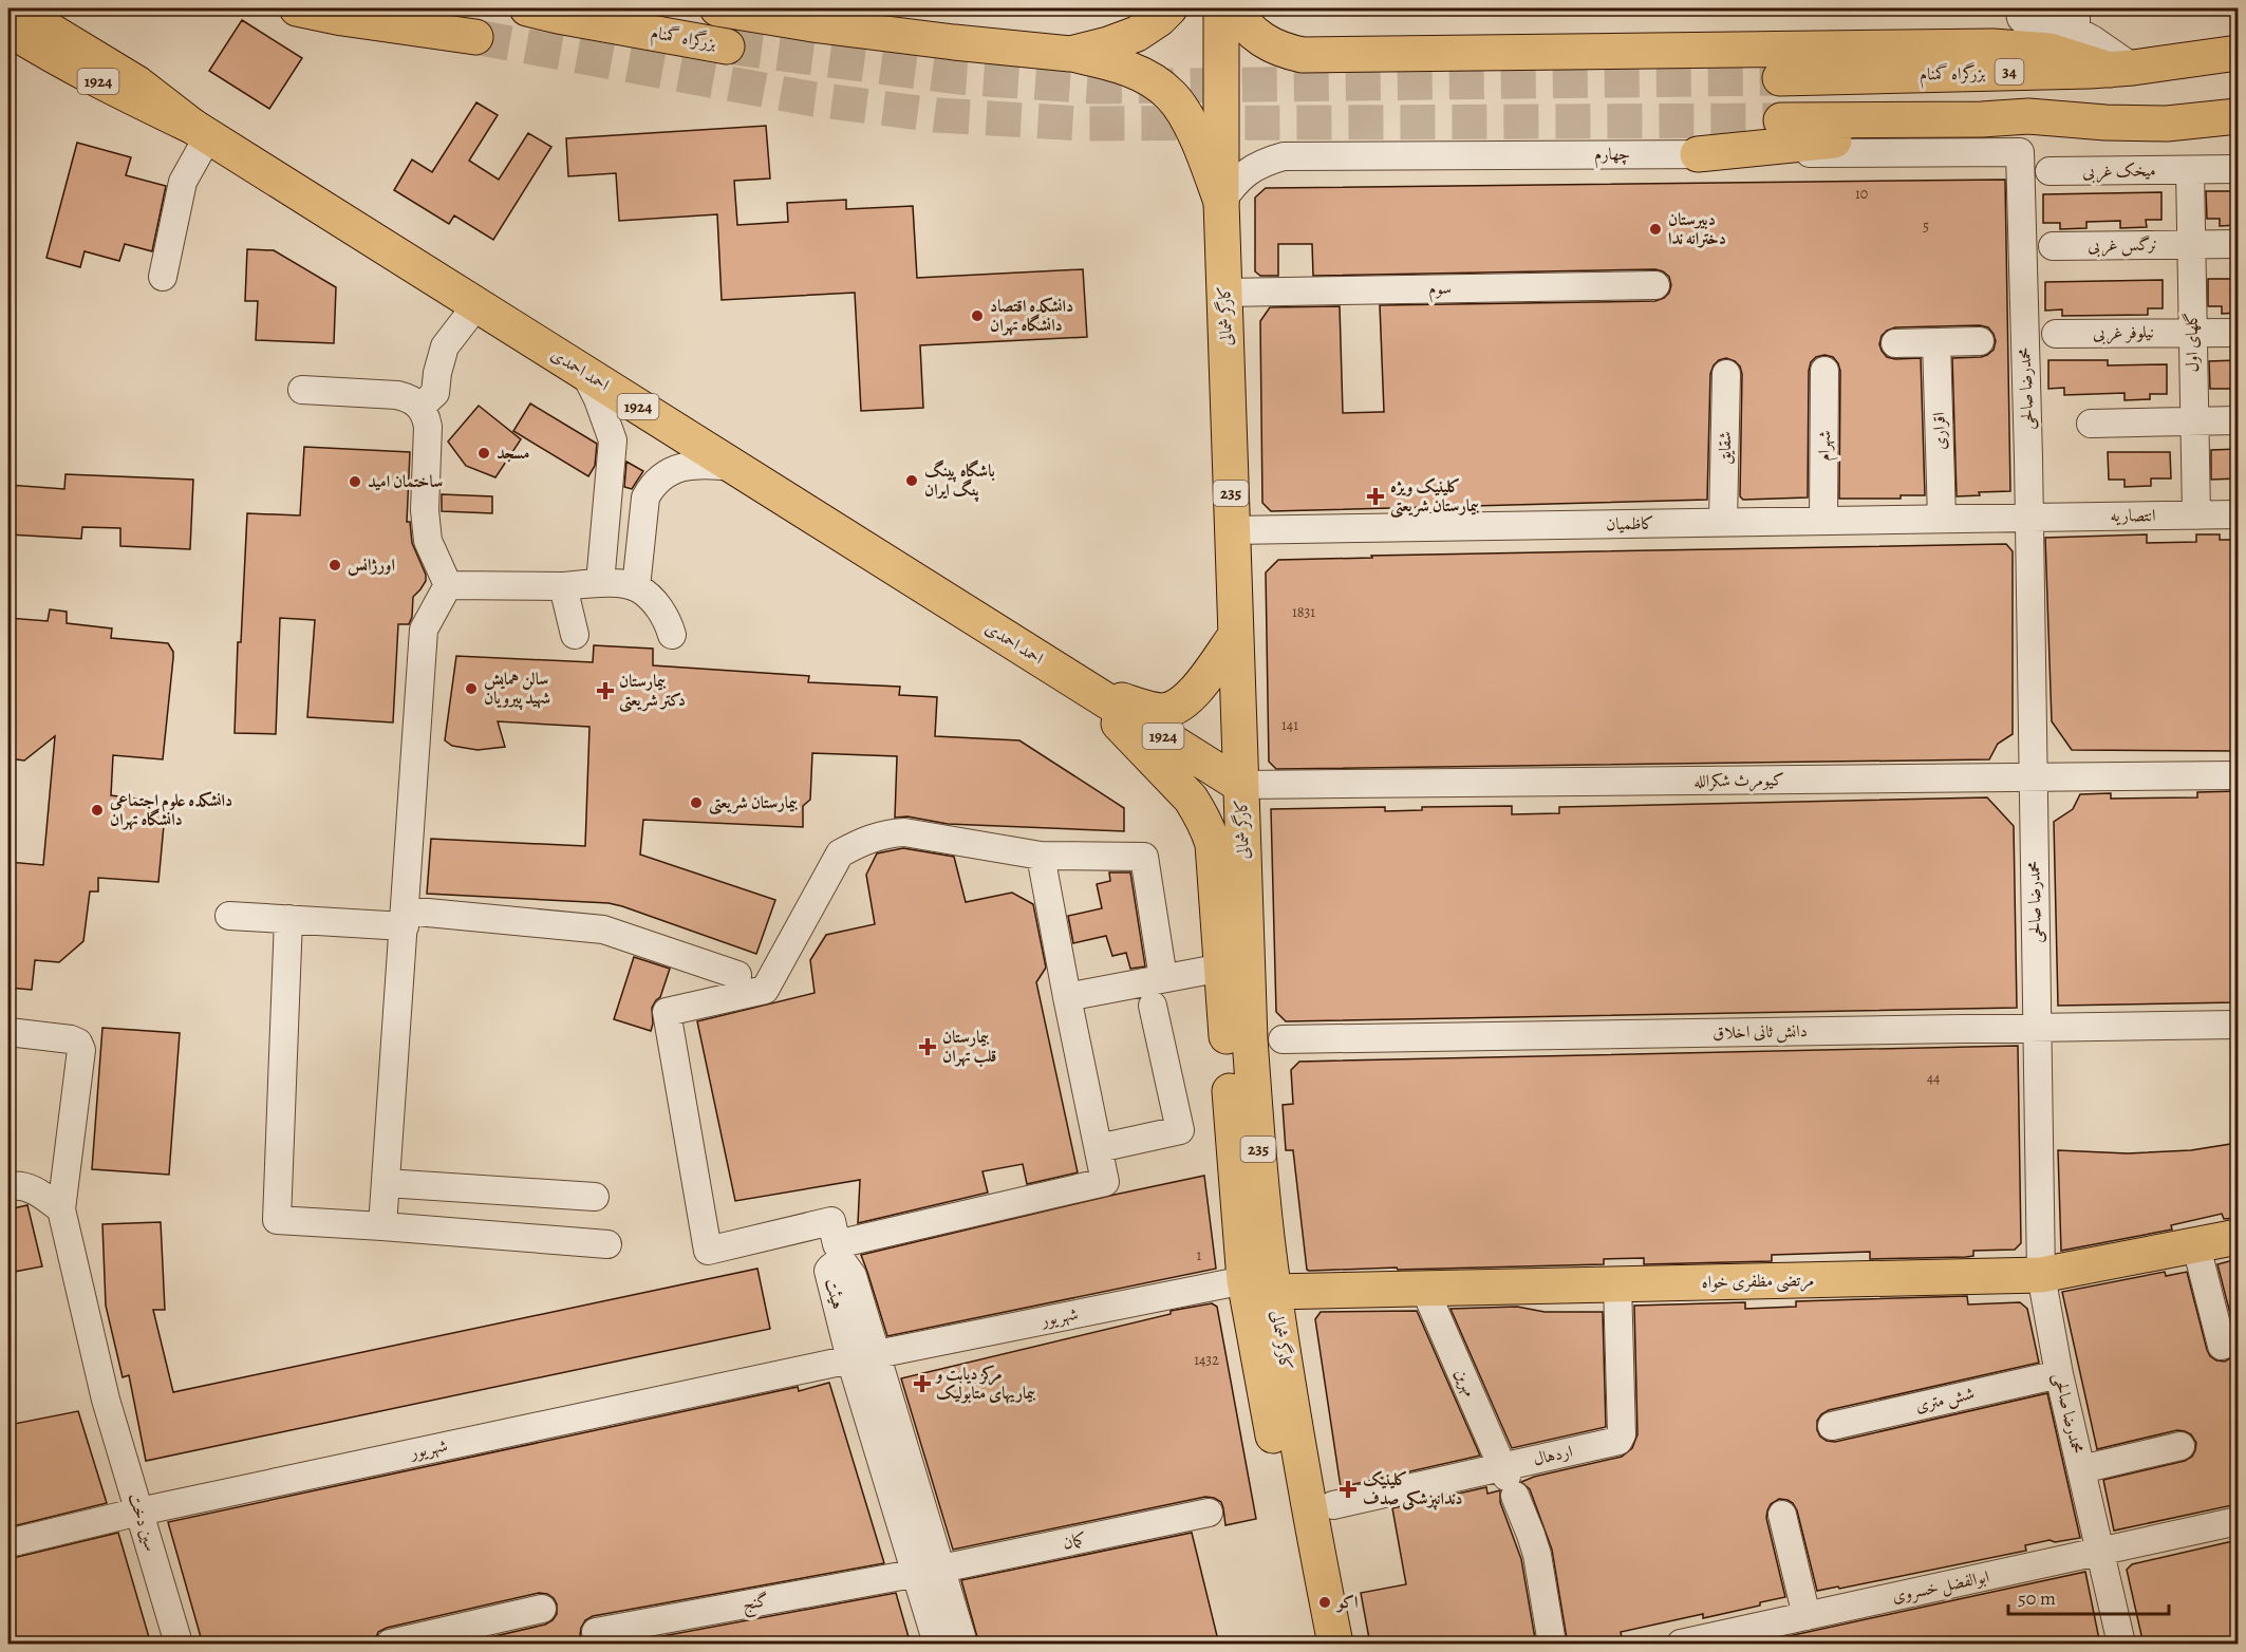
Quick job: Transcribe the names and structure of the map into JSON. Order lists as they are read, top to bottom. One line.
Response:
{"streets":{"main road":["بزرگراه گمنام","34","1924","کارگر شمالی","احمد احمدی","235","مرتضی مظفری خواه"],"street":["چهارم","میخک غربی","نرگس غربی","سوم","نیلوفر غربی","گلهای اول","محمدرضا صالحی","اقراری","شهرام","شقایق","انتصاریه","کاظمیان","کیومرث شکرالله","دانش ثانی اخلاق","شهریور","مهرین","شش متری","اردهال","سین دخت","کمان","ابوالفضل خسروی","گنج"]},"crossings":[["چهارم","کارگر شمالی"],["چهارم","محمدرضا صالحی"],["میخک غربی","گلهای اول"],["نرگس غربی","گلهای اول"],["سوم","کارگر شمالی"],["کارگر شمالی","احمد احمدی"],["کارگر شمالی","کاظمیان"],["کارگر شمالی","کیومرث شکرالله"],["کارگر شمالی","مرتضی مظفری خواه"],["کارگر شمالی","شهریور"],["نیلوفر غربی","گلهای اول"],["گلهای اول","انتصاریه"],["احمد احمدی","کیومرث شکرالله"],["محمدرضا صالحی","انتصاریه"],["محمدرضا صالحی","کاظمیان"],["محمدرضا صالحی","کیومرث شکرالله"],["محمدرضا صالحی","دانش ثانی اخلاق"],["محمدرضا صالحی","مرتضی مظفری خواه"],["محمدرضا صالحی","شش متری"],["محمدرضا صالحی","ابوالفضل خسروی"],["اقراری","کاظمیان"],["شهرام","کاظمیان"],["شقایق","کاظمیان"],["انتصاریه","کاظمیان"],["مرتضی مظفری خواه","شهریور"],["مرتضی مظفری خواه","مهرین"],["مرتضی مظفری خواه","اردهال"],["شهریور","سین دخت"],["مهرین","اردهال"],["کمان","گنج"]],"places":{"other":["دبیرستان دخترانه ندا","دانشکده اقتصاد دانشگاه تهران","مسجد","باشگاه پینگ پنگ ایران","ساختمان امید","اورژانس","سالن همایش شهید پیرویان","بیمارستان شریعتی","دانشکده علوم اجتماعی دانشگاه تهران","اکو"],"health":["کلینیک ویژه بیمارستان شریعتی","بیمارستان دکتر شریعتی","بیمارستان قلب تهران","مرکز دیابت و بیماریهای متابولیک","کلینیک دندانپزشکی صدف"]},"house_numbers":["10","5","1831","141","44","1","1432"],"scale_bar":"50 m"}
